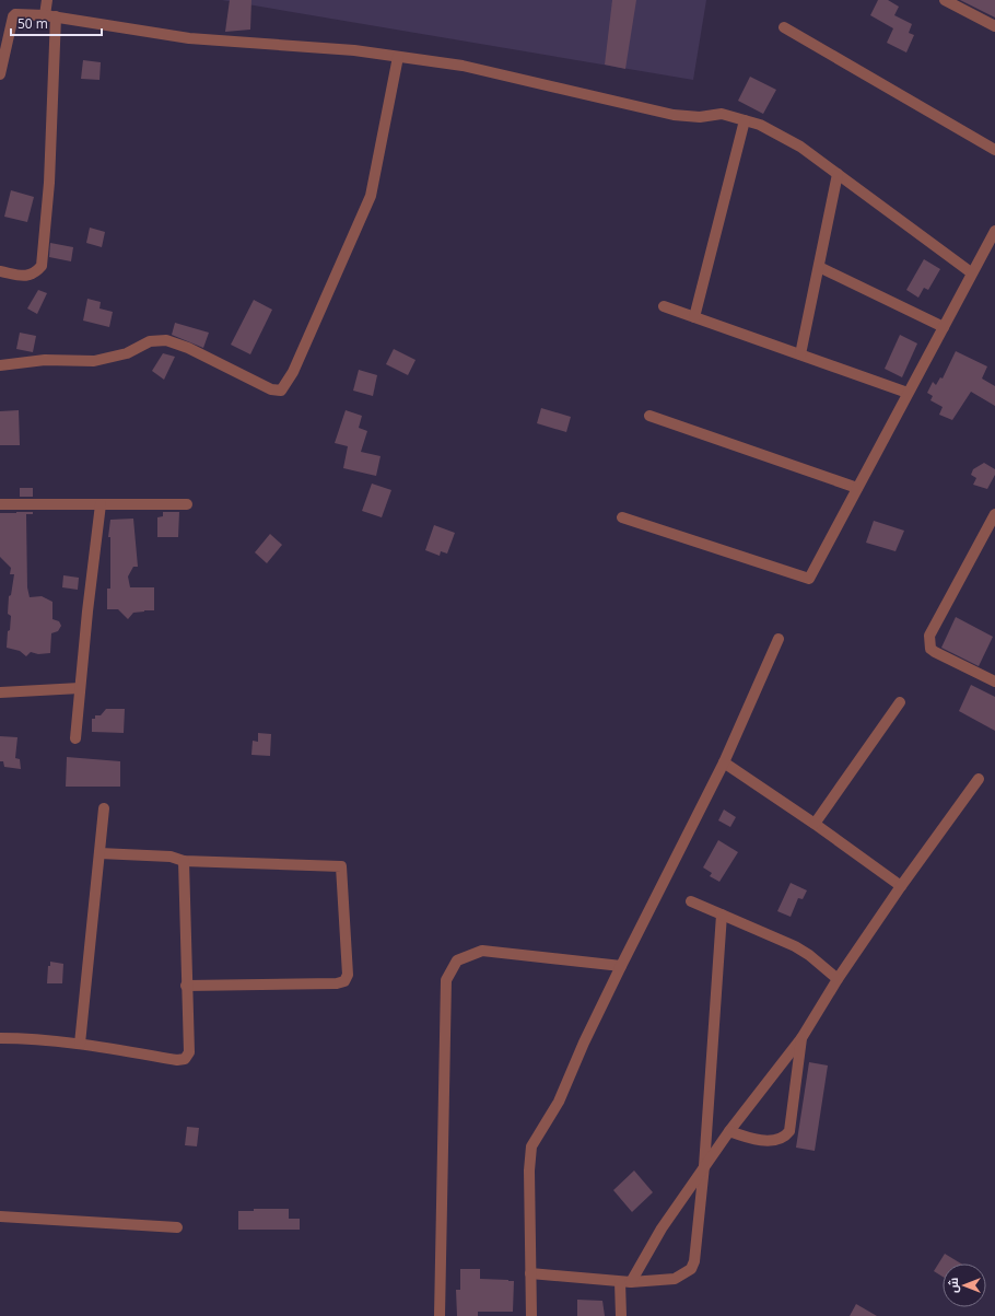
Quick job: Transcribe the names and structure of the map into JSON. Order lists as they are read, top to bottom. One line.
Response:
{"scale_bar":"50 m","north":"left"}
